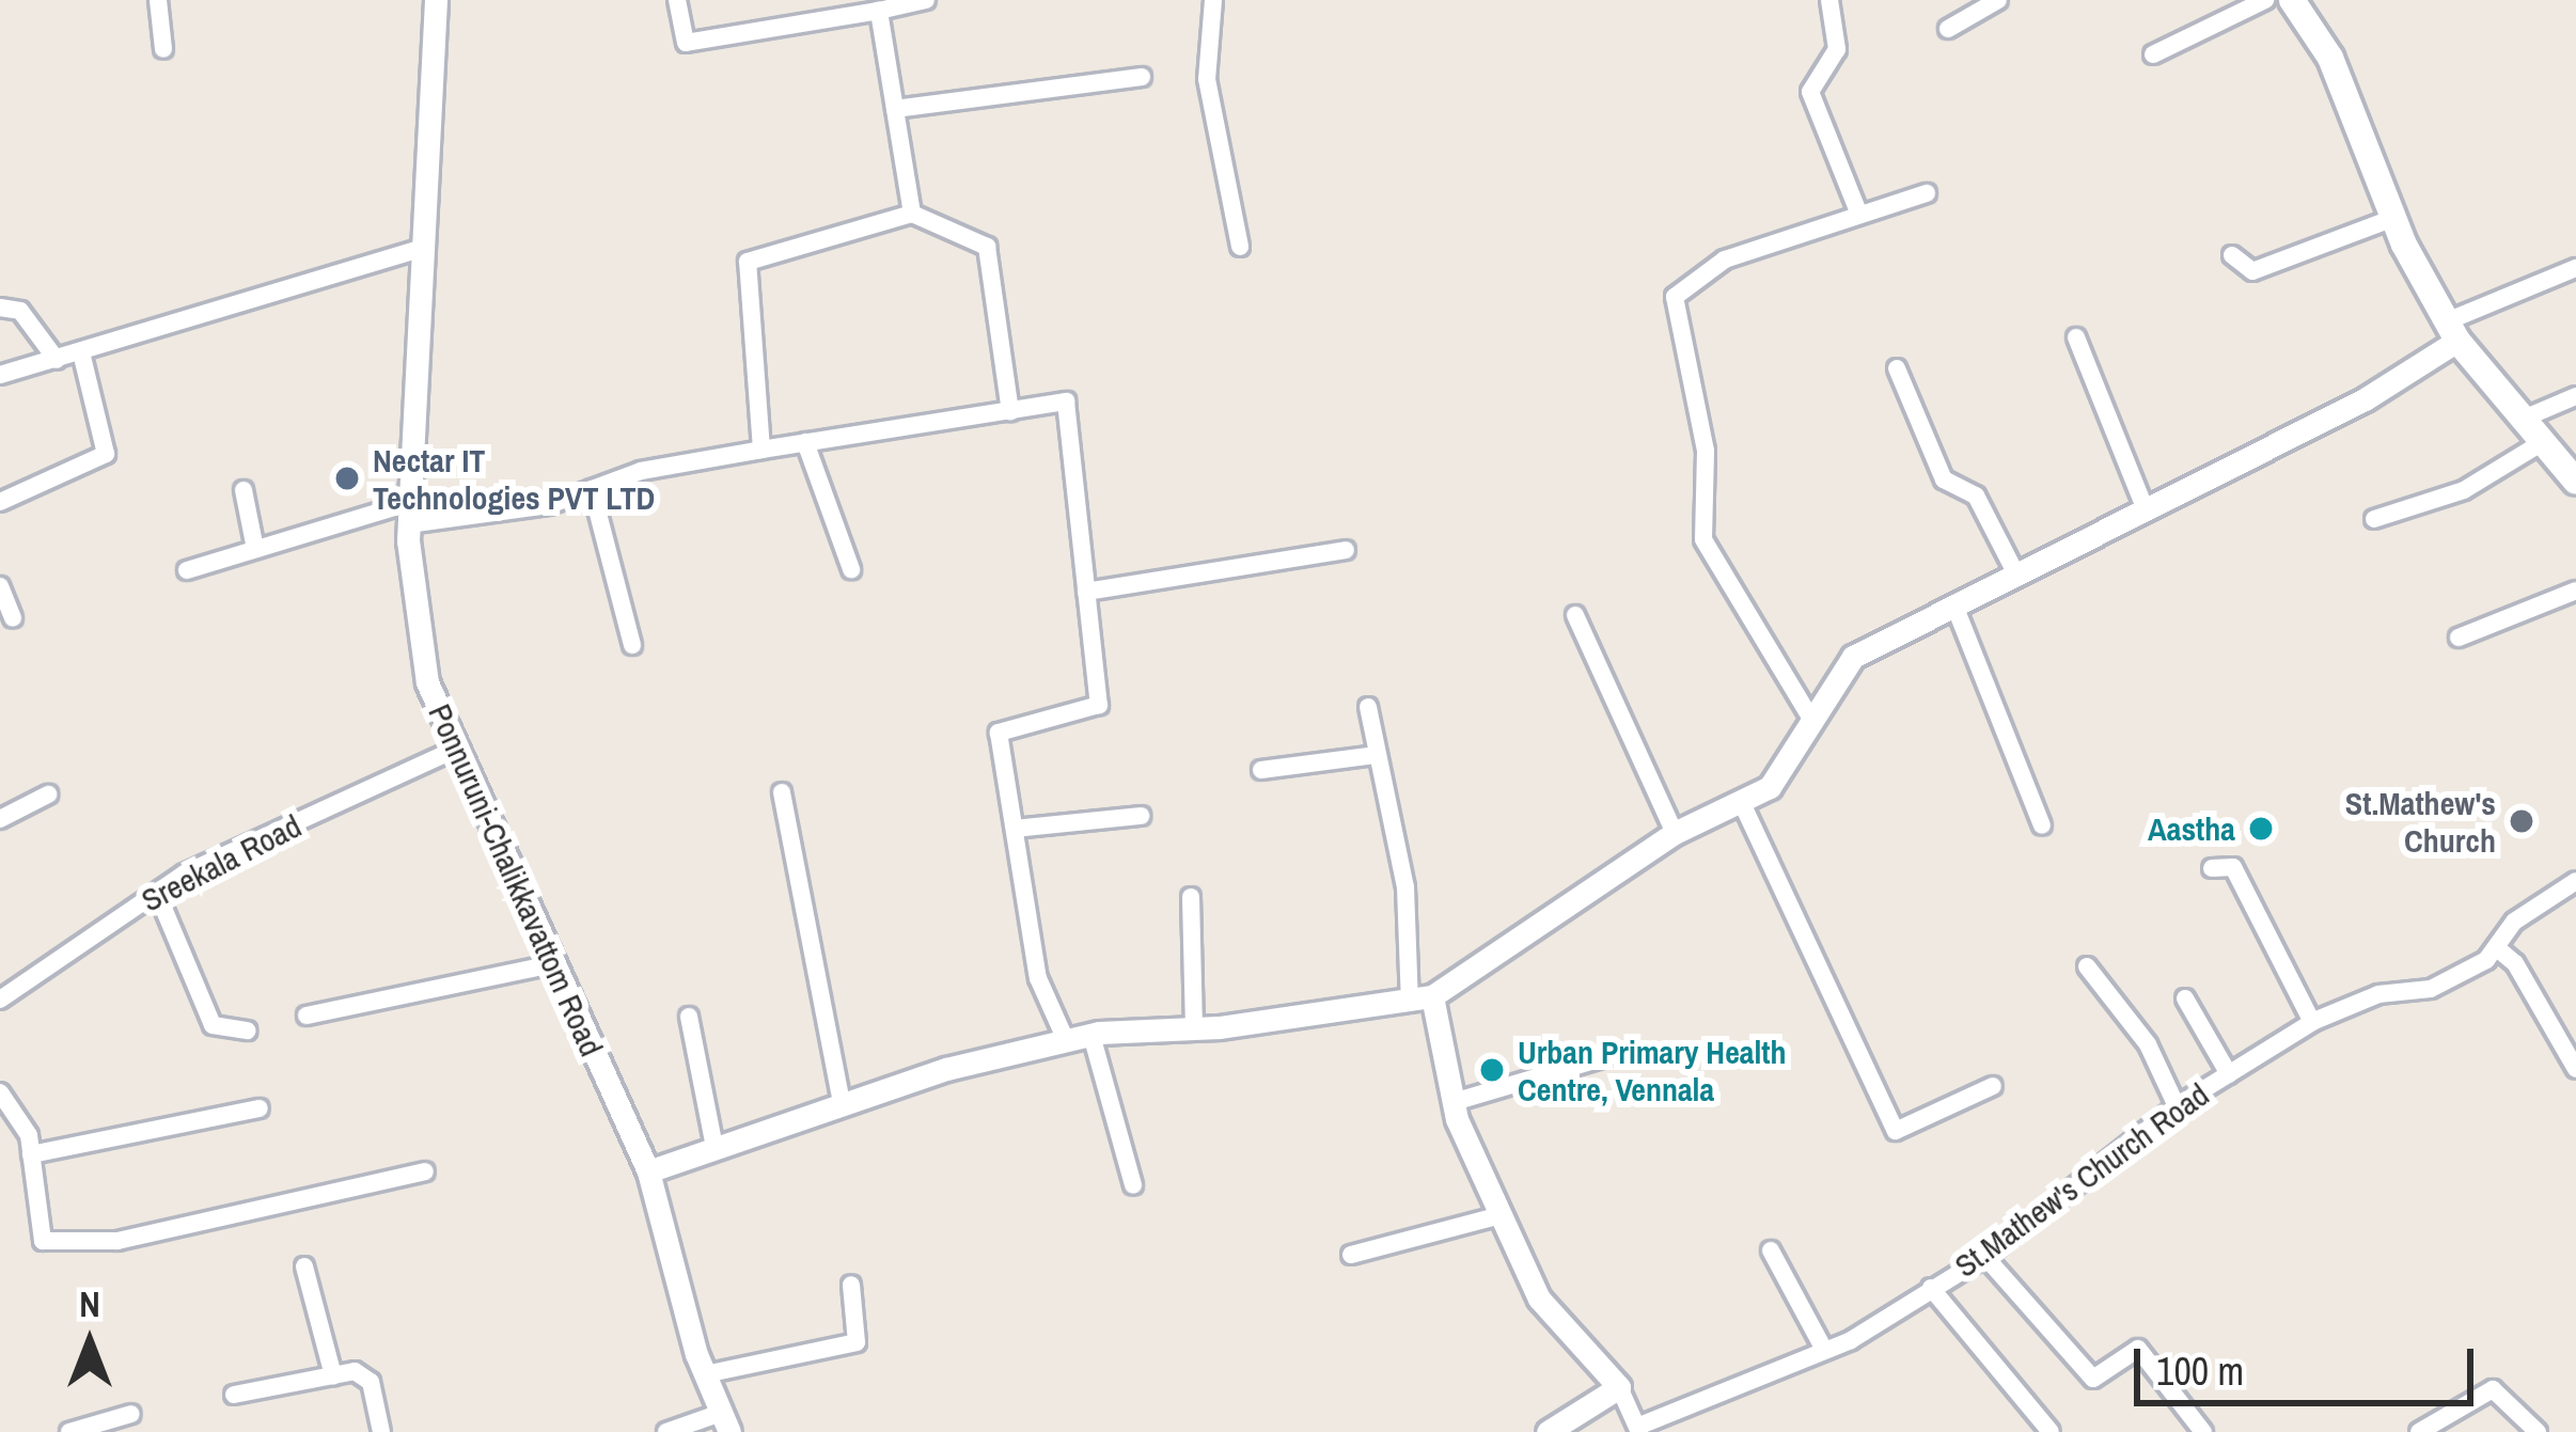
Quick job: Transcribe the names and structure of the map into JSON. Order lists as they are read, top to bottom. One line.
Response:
{"streets":{"street":["Sreekala Road","Ponnuruni-Chalikkavattom Road","St.Mathew's Church Road"]},"crossings":[["Sreekala Road","Ponnuruni-Chalikkavattom Road"]],"places":["Nectar IT Technologies PVT LTD","St.Mathew's Church","Aastha","Urban Primary Health Centre, Vennala"],"scale_bar":"100 m","north":"top"}
